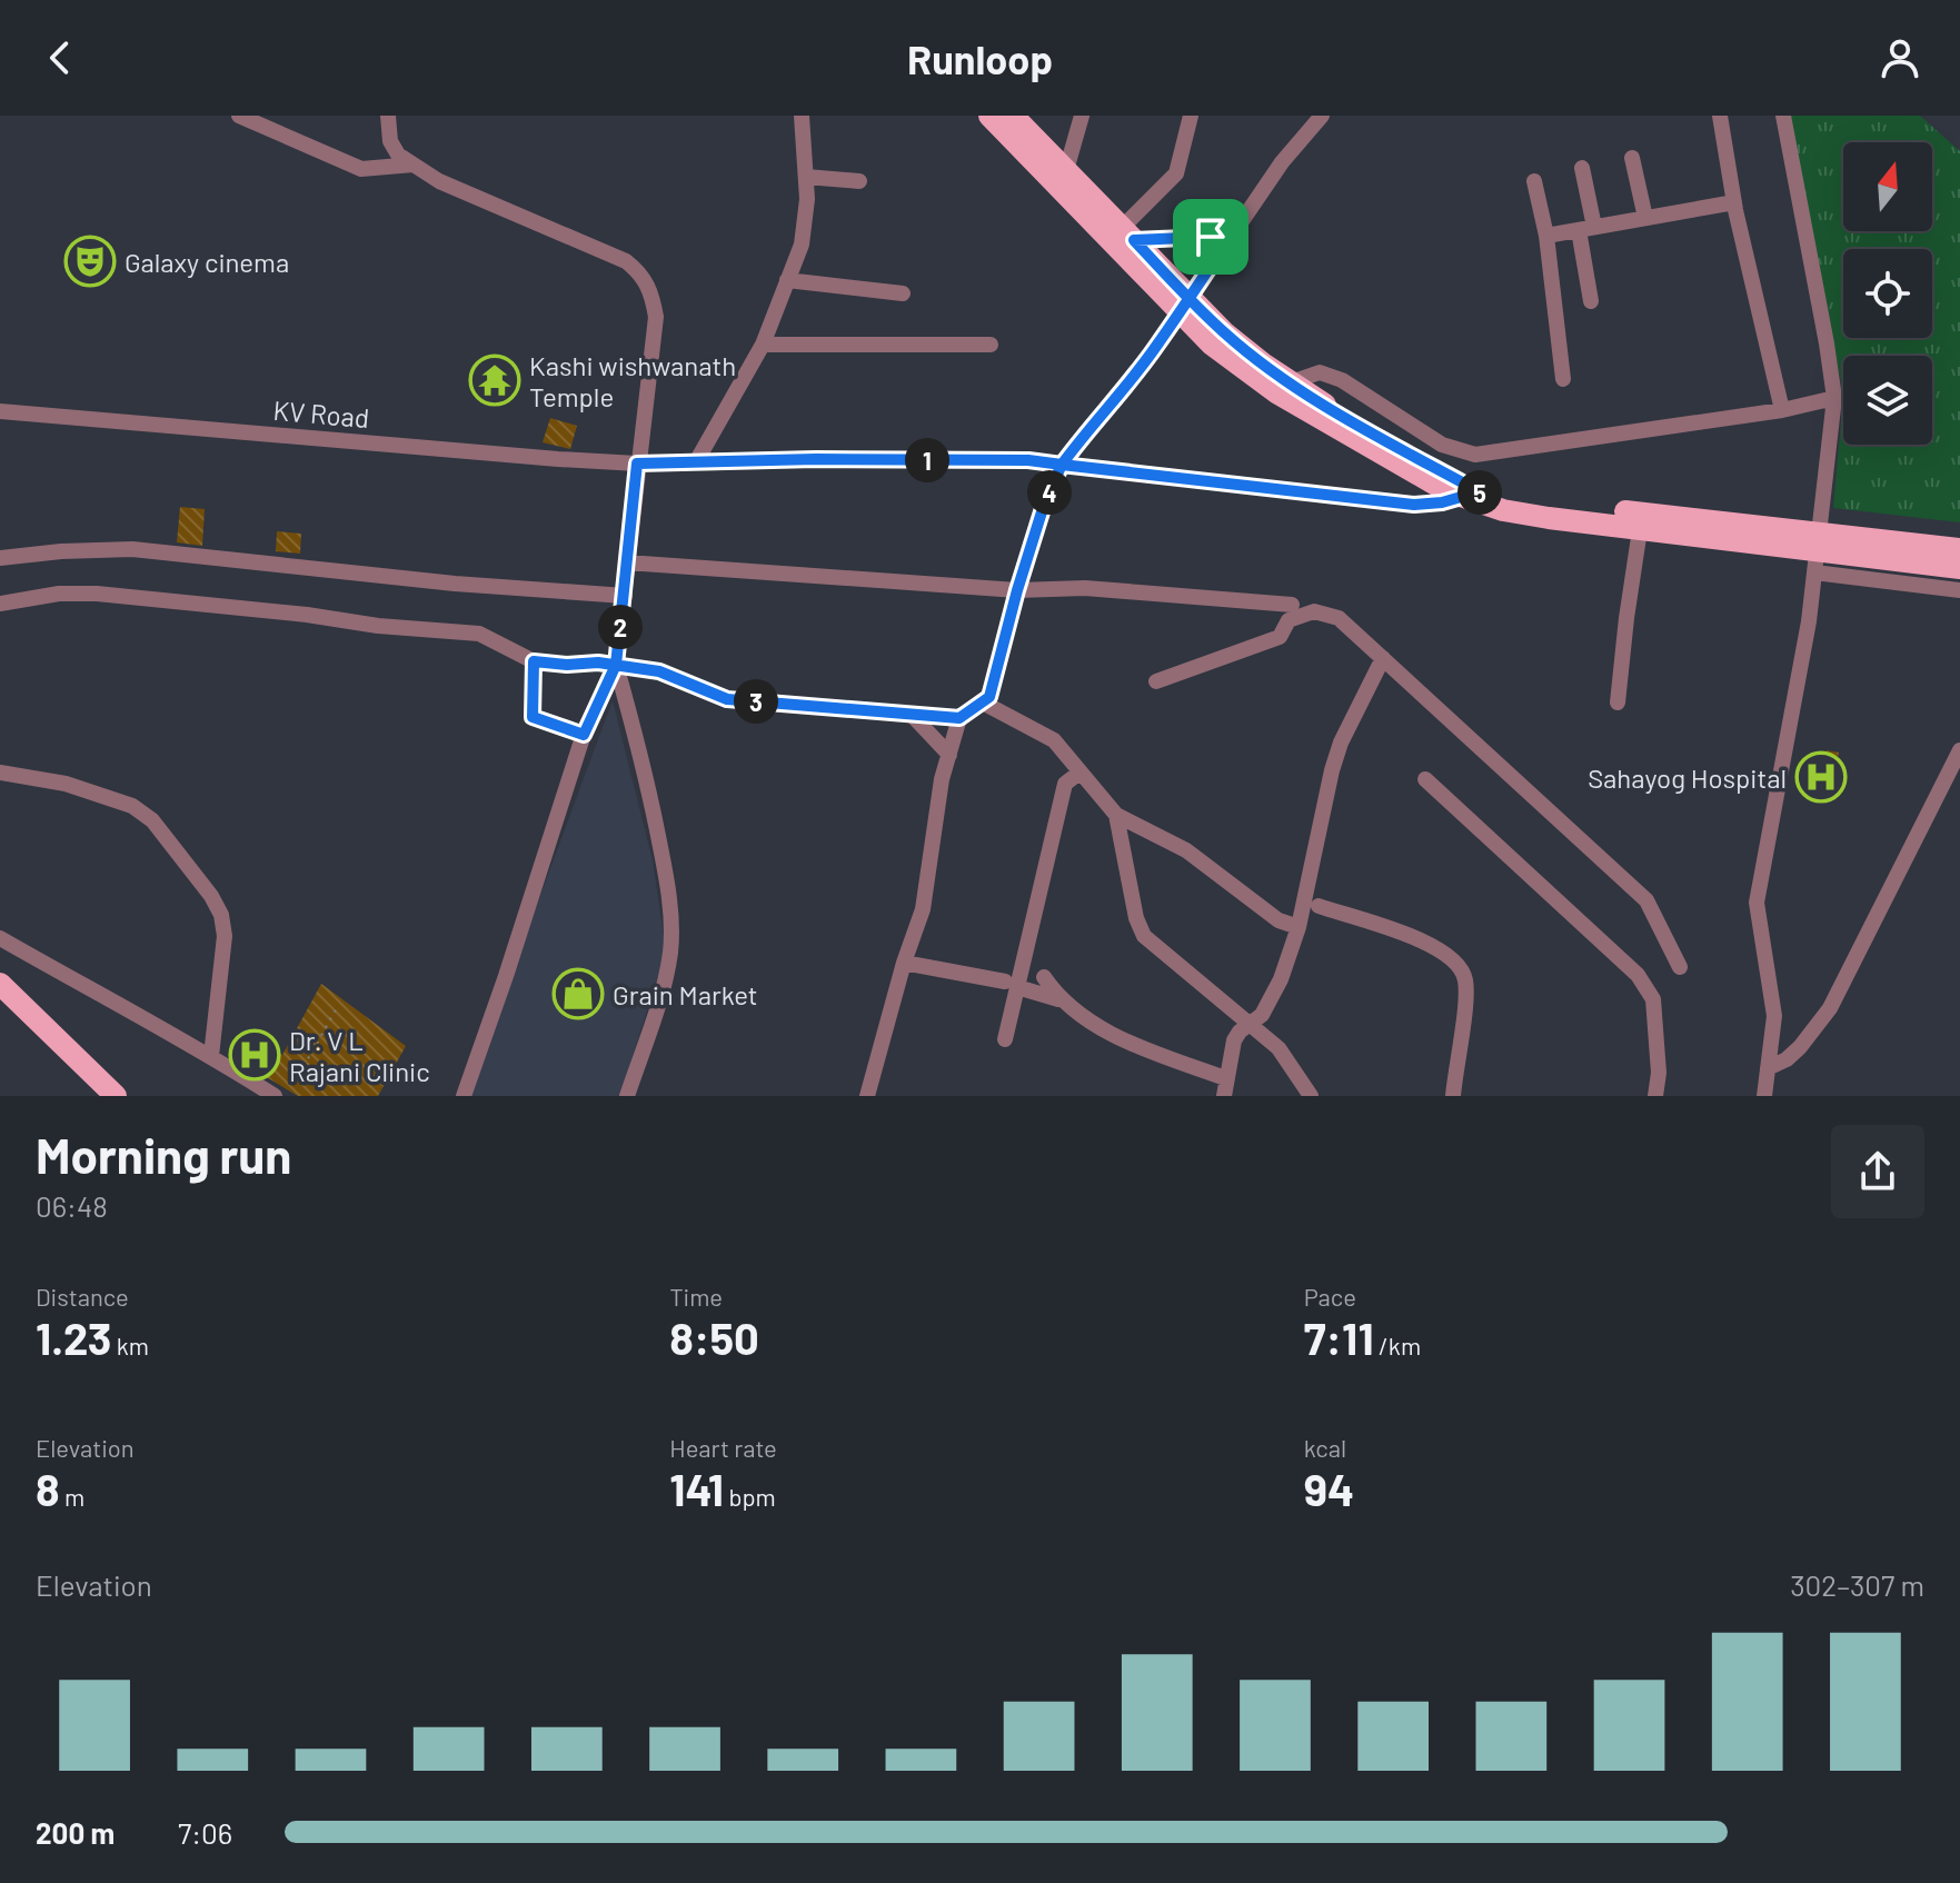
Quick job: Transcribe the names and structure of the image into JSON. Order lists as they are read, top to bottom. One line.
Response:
{"streets":{"street":["KV Road"]},"places":{"theatre":["Galaxy cinema"],"temple":["Kashi wishwanath Temple"],"hospital":["Sahayog Hospital","Dr. V L Rajani Clinic"],"shop":["Grain Market"]},"north":"top","page":{"header":"Runloop","pins":["1","4","5","2","3"],"heading":["Morning run","06:48"],"stats":[["Distance","1.23 km"],["Time","8:50"],["Pace","7:11 /km"],["Elevation","8 m"],["Heart rate","141 bpm"],["kcal","94"]],"chart":["Elevation","302–307 m"],"list":[{"name":"200 m","note":"7:06"}]}}
